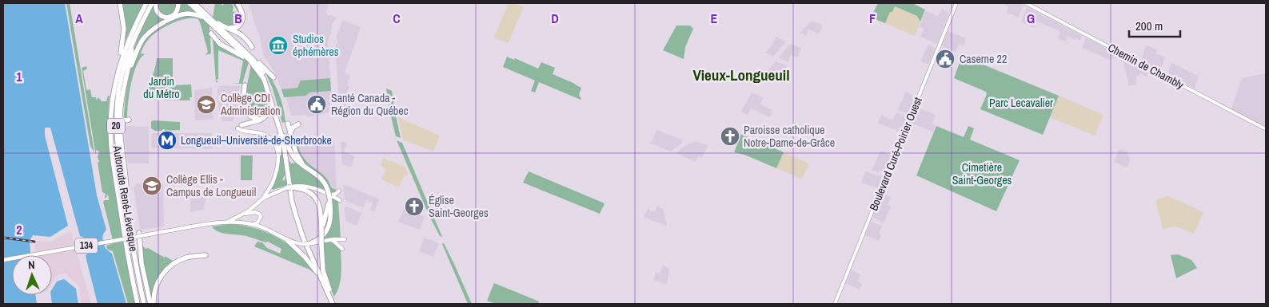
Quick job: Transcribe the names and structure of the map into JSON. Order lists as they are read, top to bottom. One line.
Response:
{"streets":{"highway":["20","Autoroute René-Lévesque"],"main road":["Chemin de Chambly","Boulevard Curé-Poirier Ouest","134"]},"districts":["Vieux-Longueuil"],"parks":["Jardin du Métro","Parc Lecavalier","Cimetière Saint-Georges"],"places":{"museum":["Studios éphémères"],"public building":["Caserne 22","Santé Canada - Région du Québec"],"school or university":["Collège CDI Administration","Collège Ellis - Campus de Longueuil"],"church":["Paroisse catholique Notre-Dame-de-Grâce","Église Saint-Georges"],"metro station":["Longueuil–Université-de-Sherbrooke"]},"scale_bar":"200 m","north":"top","grid":{"columns":["A","B","C","D","E","F","G"],"rows":["1","2"]}}
